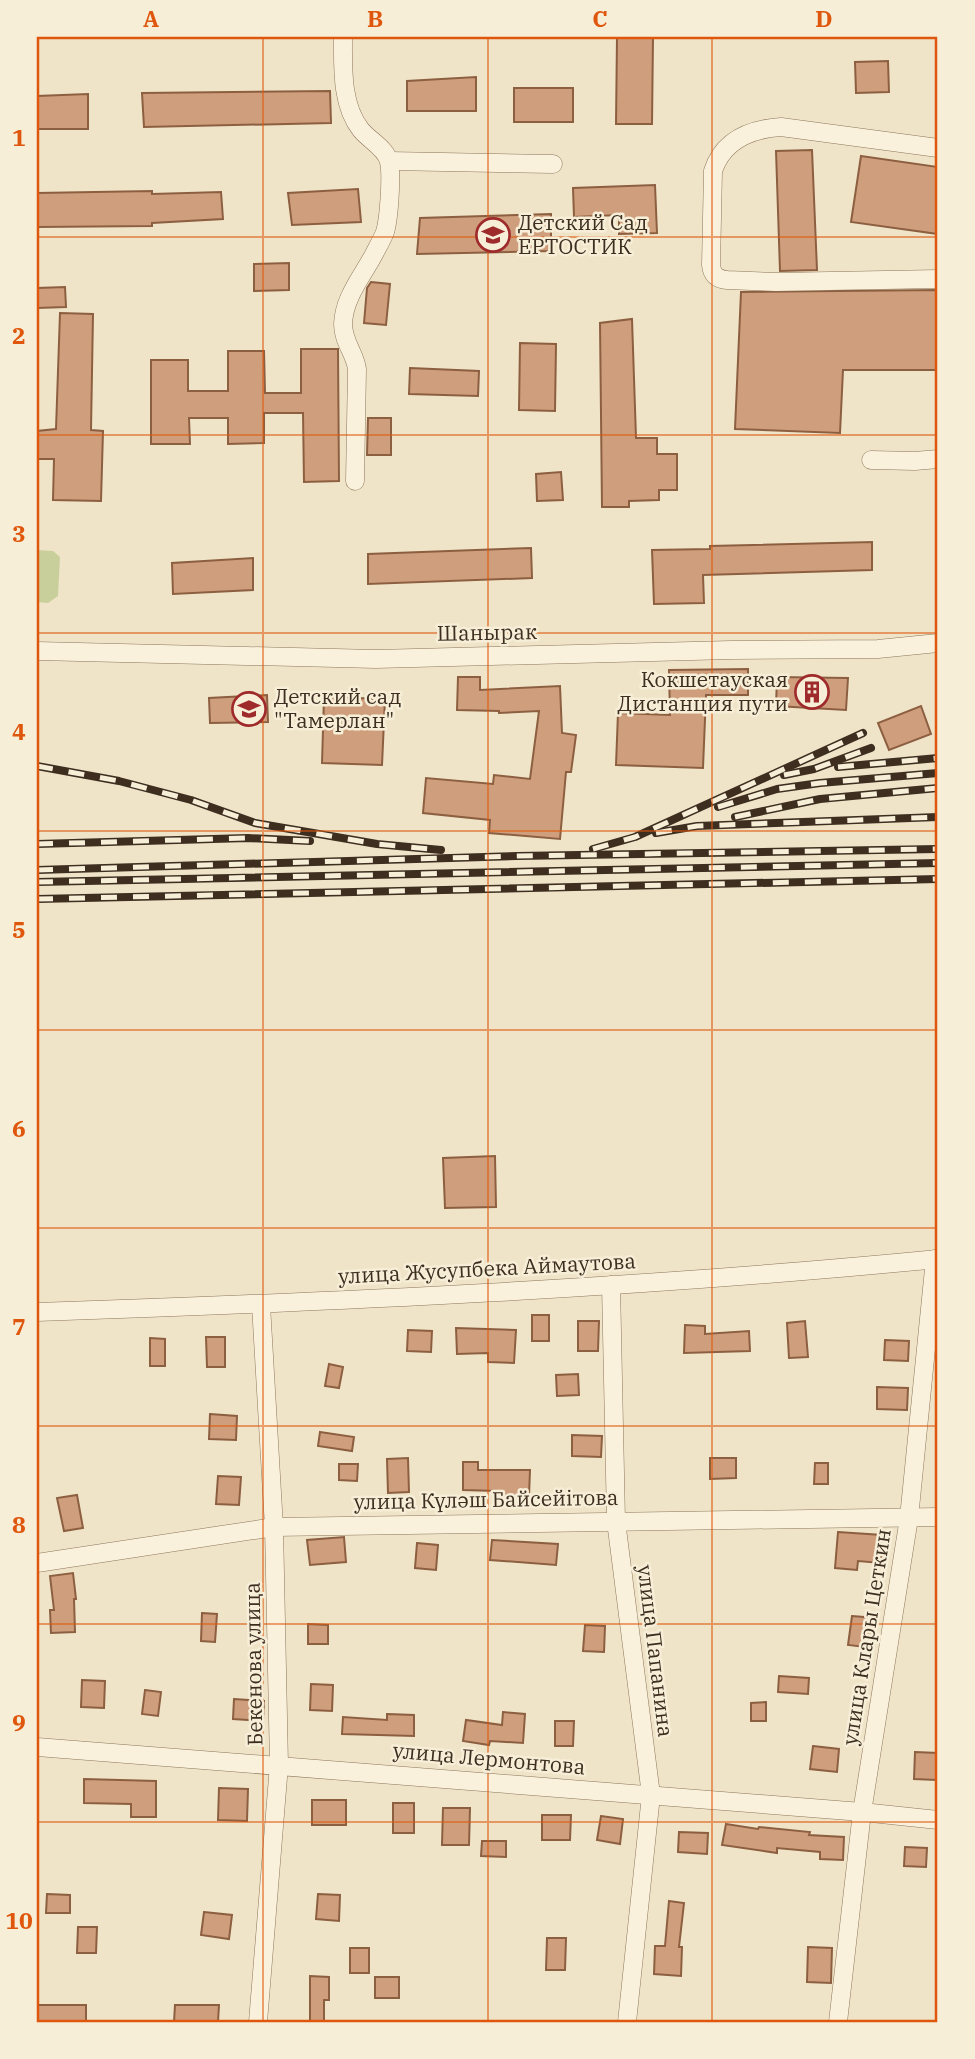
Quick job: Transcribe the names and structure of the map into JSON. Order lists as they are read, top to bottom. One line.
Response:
{"streets":{"street":["Шанырак","улица Жусупбека Аймаутова","улица Күләш Байсейітова","улица Клары Цеткин","улица Папанина","Бекенова улица","улица Лермонтова"]},"crossings":[["улица Жусупбека Аймаутова","улица Клары Цеткин"],["улица Жусупбека Аймаутова","улица Папанина"],["улица Жусупбека Аймаутова","Бекенова улица"],["улица Күләш Байсейітова","улица Клары Цеткин"],["улица Күләш Байсейітова","улица Папанина"],["улица Күләш Байсейітова","Бекенова улица"],["улица Клары Цеткин","улица Лермонтова"],["улица Папанина","улица Лермонтова"],["Бекенова улица","улица Лермонтова"]],"places":{"school or university":["Детский Сад ЕРТОСТИК","Детский сад \"Тамерлан\""],"building":["Кокшетауская Дистанция пути"]},"grid":{"columns":["A","B","C","D"],"rows":["1","2","3","4","5","6","7","8","9","10"]}}
